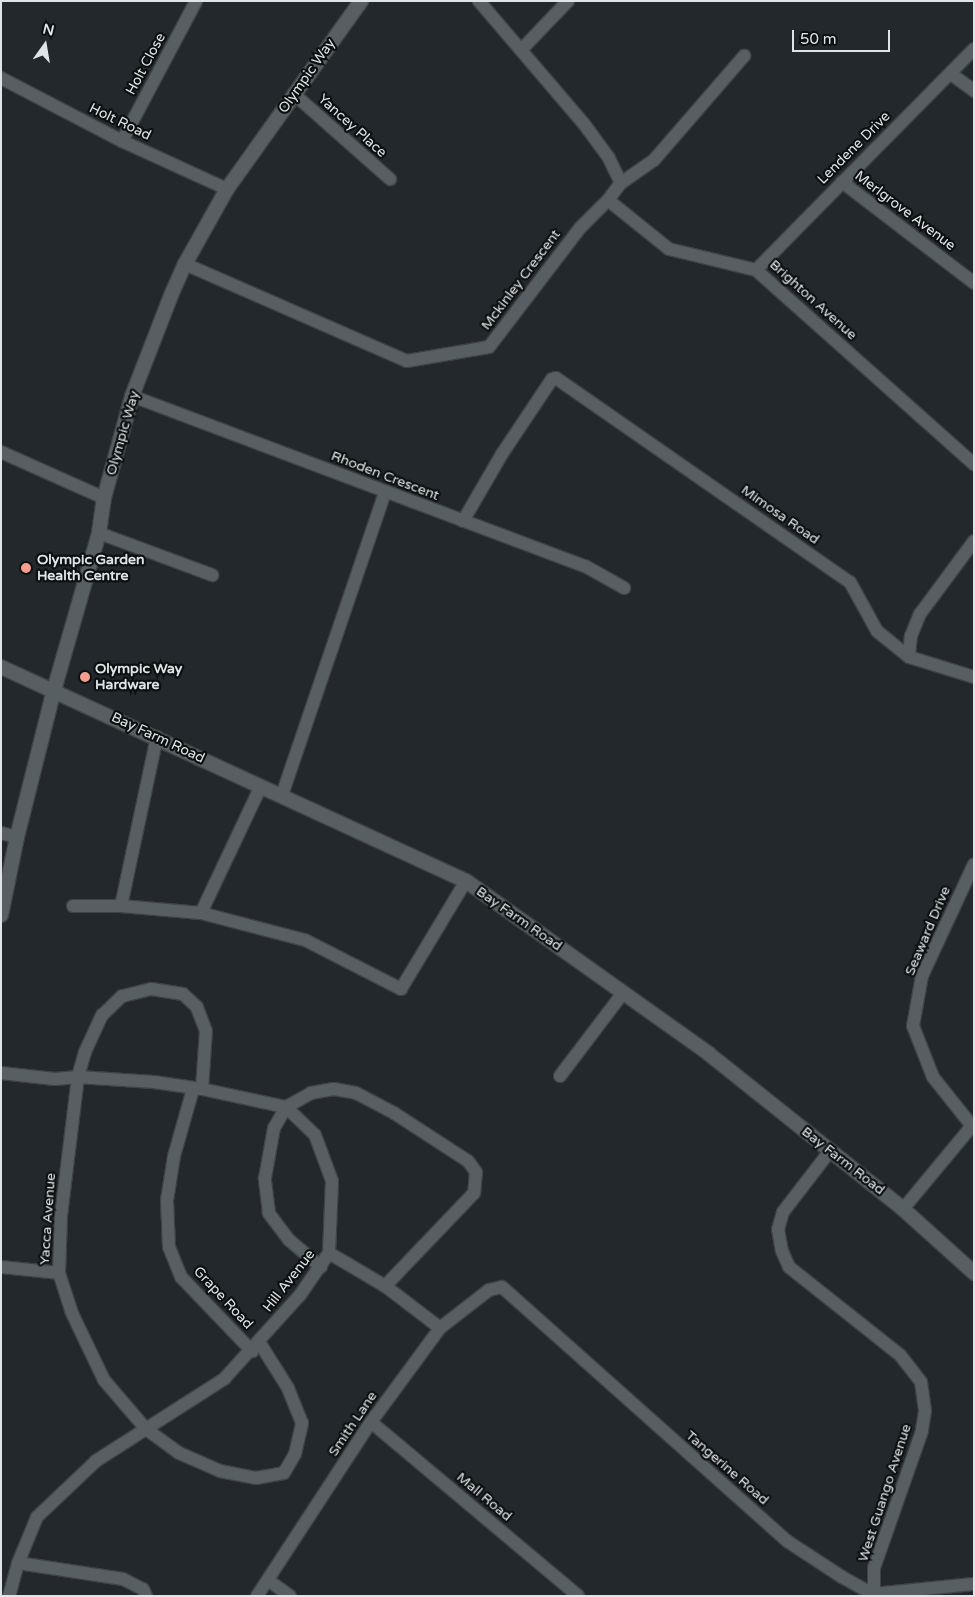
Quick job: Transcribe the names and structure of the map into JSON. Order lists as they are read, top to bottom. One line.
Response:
{"streets":{"street":["Holt Close","Olympic Way","Holt Road","Yancey Place","Lendene Drive","Merlgrove Avenue","Mckinley Crescent","Brighton Avenue","Rhoden Crescent","Mimosa Road","Bay Farm Road","Seaward Drive","Yacca Avenue","Hill Avenue","Grape Road","Smith Lane","Tangerine Road","West Guango Avenue","Mall Road"]},"crossings":[["Holt Close","Holt Road"],["Olympic Way","Holt Road"],["Olympic Way","Yancey Place"],["Olympic Way","Mckinley Crescent"],["Olympic Way","Rhoden Crescent"],["Olympic Way","Bay Farm Road"],["Lendene Drive","Merlgrove Avenue"],["Lendene Drive","Brighton Avenue"],["Mckinley Crescent","Brighton Avenue"],["Rhoden Crescent","Mimosa Road"],["Bay Farm Road","Seaward Drive"],["Bay Farm Road","West Guango Avenue"],["Yacca Avenue","Hill Avenue"],["Yacca Avenue","Grape Road"],["Hill Avenue","Grape Road"],["Smith Lane","Tangerine Road"],["Smith Lane","Mall Road"],["Tangerine Road","West Guango Avenue"]],"places":["Olympic Garden Health Centre","Olympic Way Hardware"],"scale_bar":"50 m","north":"top"}
